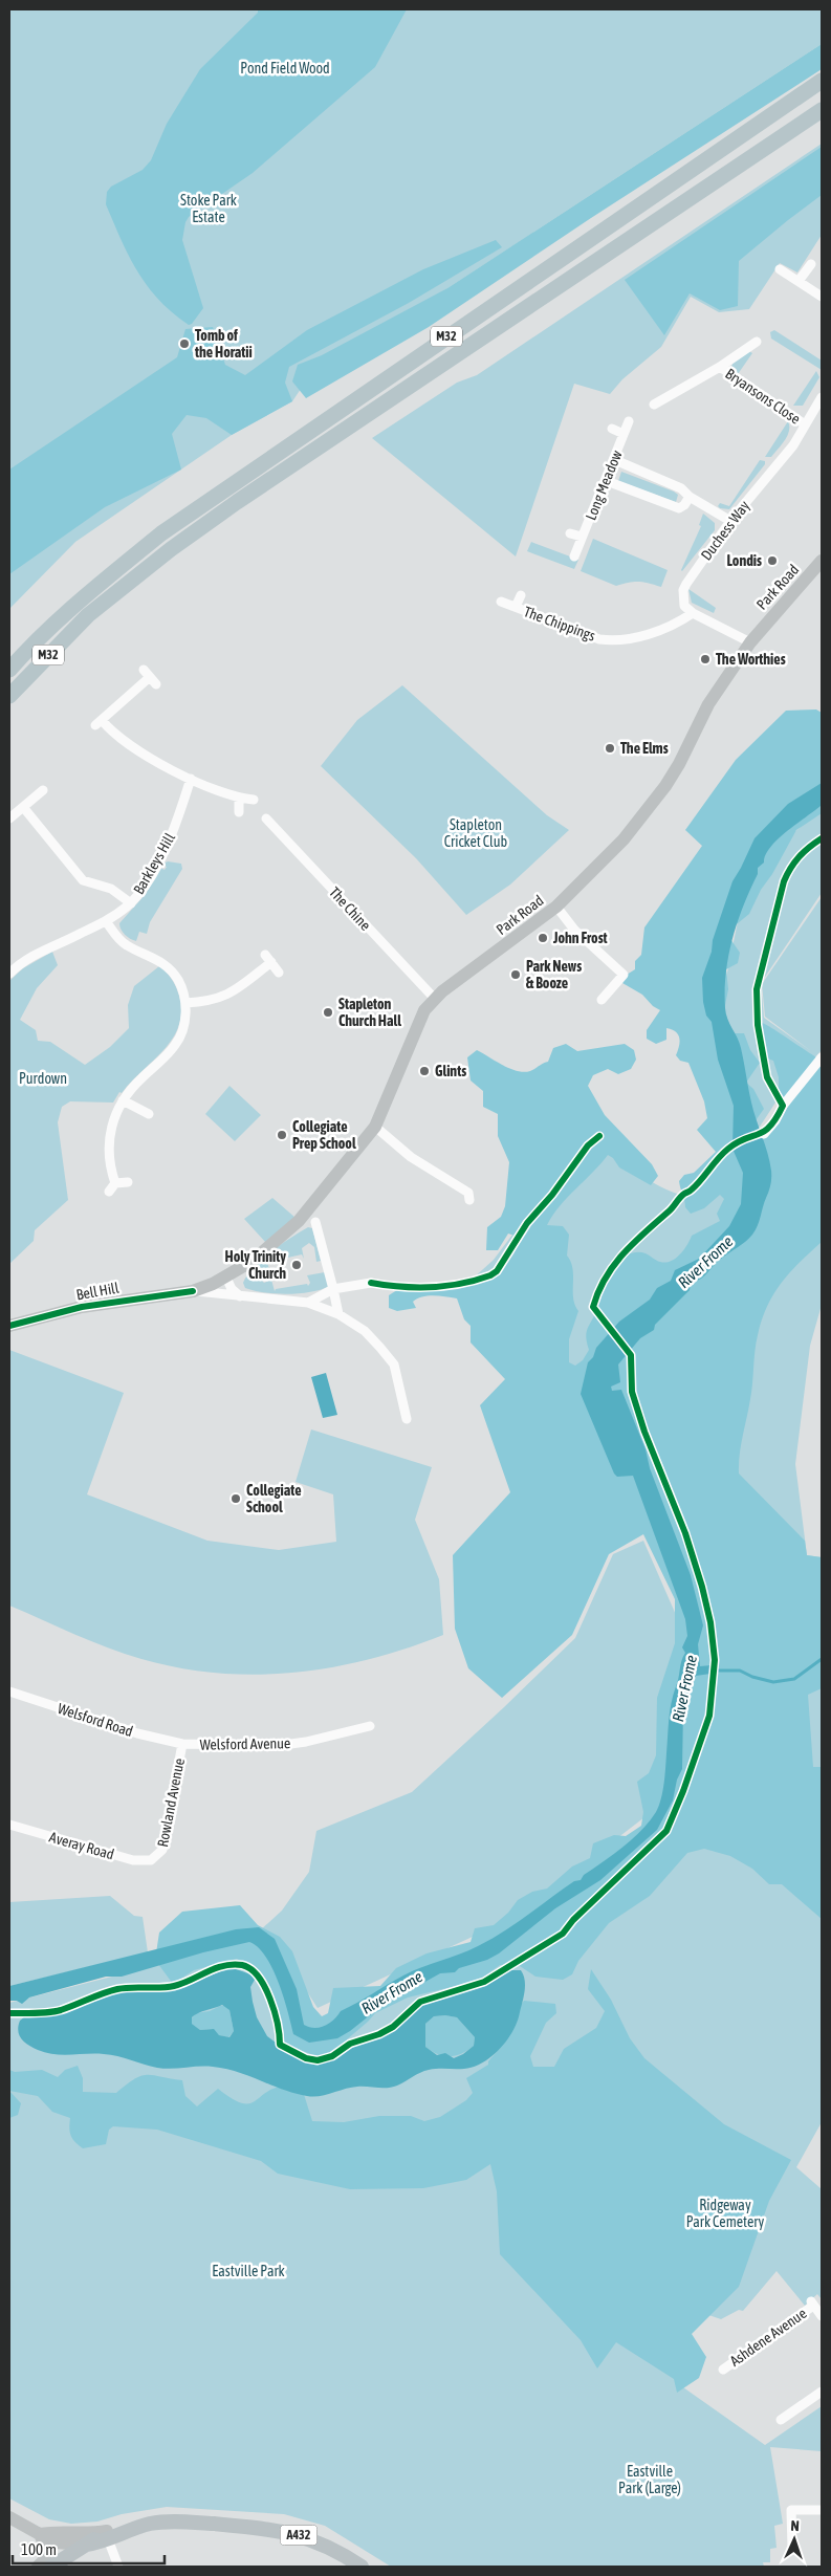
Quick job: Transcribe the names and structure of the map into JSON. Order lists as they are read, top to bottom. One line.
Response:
{"streets":{"highway":["M32"],"main road":["Park Road","Bell Hill","A432"],"street":["Bryansons Close","Long Meadow","Duchess Way","The Chippings","Barkleys Hill","The Chine","Welsford Road","Welsford Avenue","Rowland Avenue","Averay Road","Ashdene Avenue"]},"crossings":[["Bryansons Close","Duchess Way"],["Duchess Way","The Chippings"],["Park Road","The Chine"],["Park Road","Bell Hill"],["Welsford Road","Welsford Avenue"],["Welsford Road","Rowland Avenue"],["Welsford Avenue","Rowland Avenue"],["Rowland Avenue","Averay Road"]],"water":["River Frome"],"parks":["Pond Field Wood","Stoke Park Estate","Stapleton Cricket Club","Purdown","Ridgeway Park Cemetery","Eastville Park","Eastville Park (Large)"],"places":["Tomb of the Horatii","Londis","The Worthies","The Elms","John Frost","Park News & Booze","Stapleton Church Hall","Glints","Collegiate Prep School","Holy Trinity Church","Collegiate School"],"scale_bar":"100 m","north":"top"}
